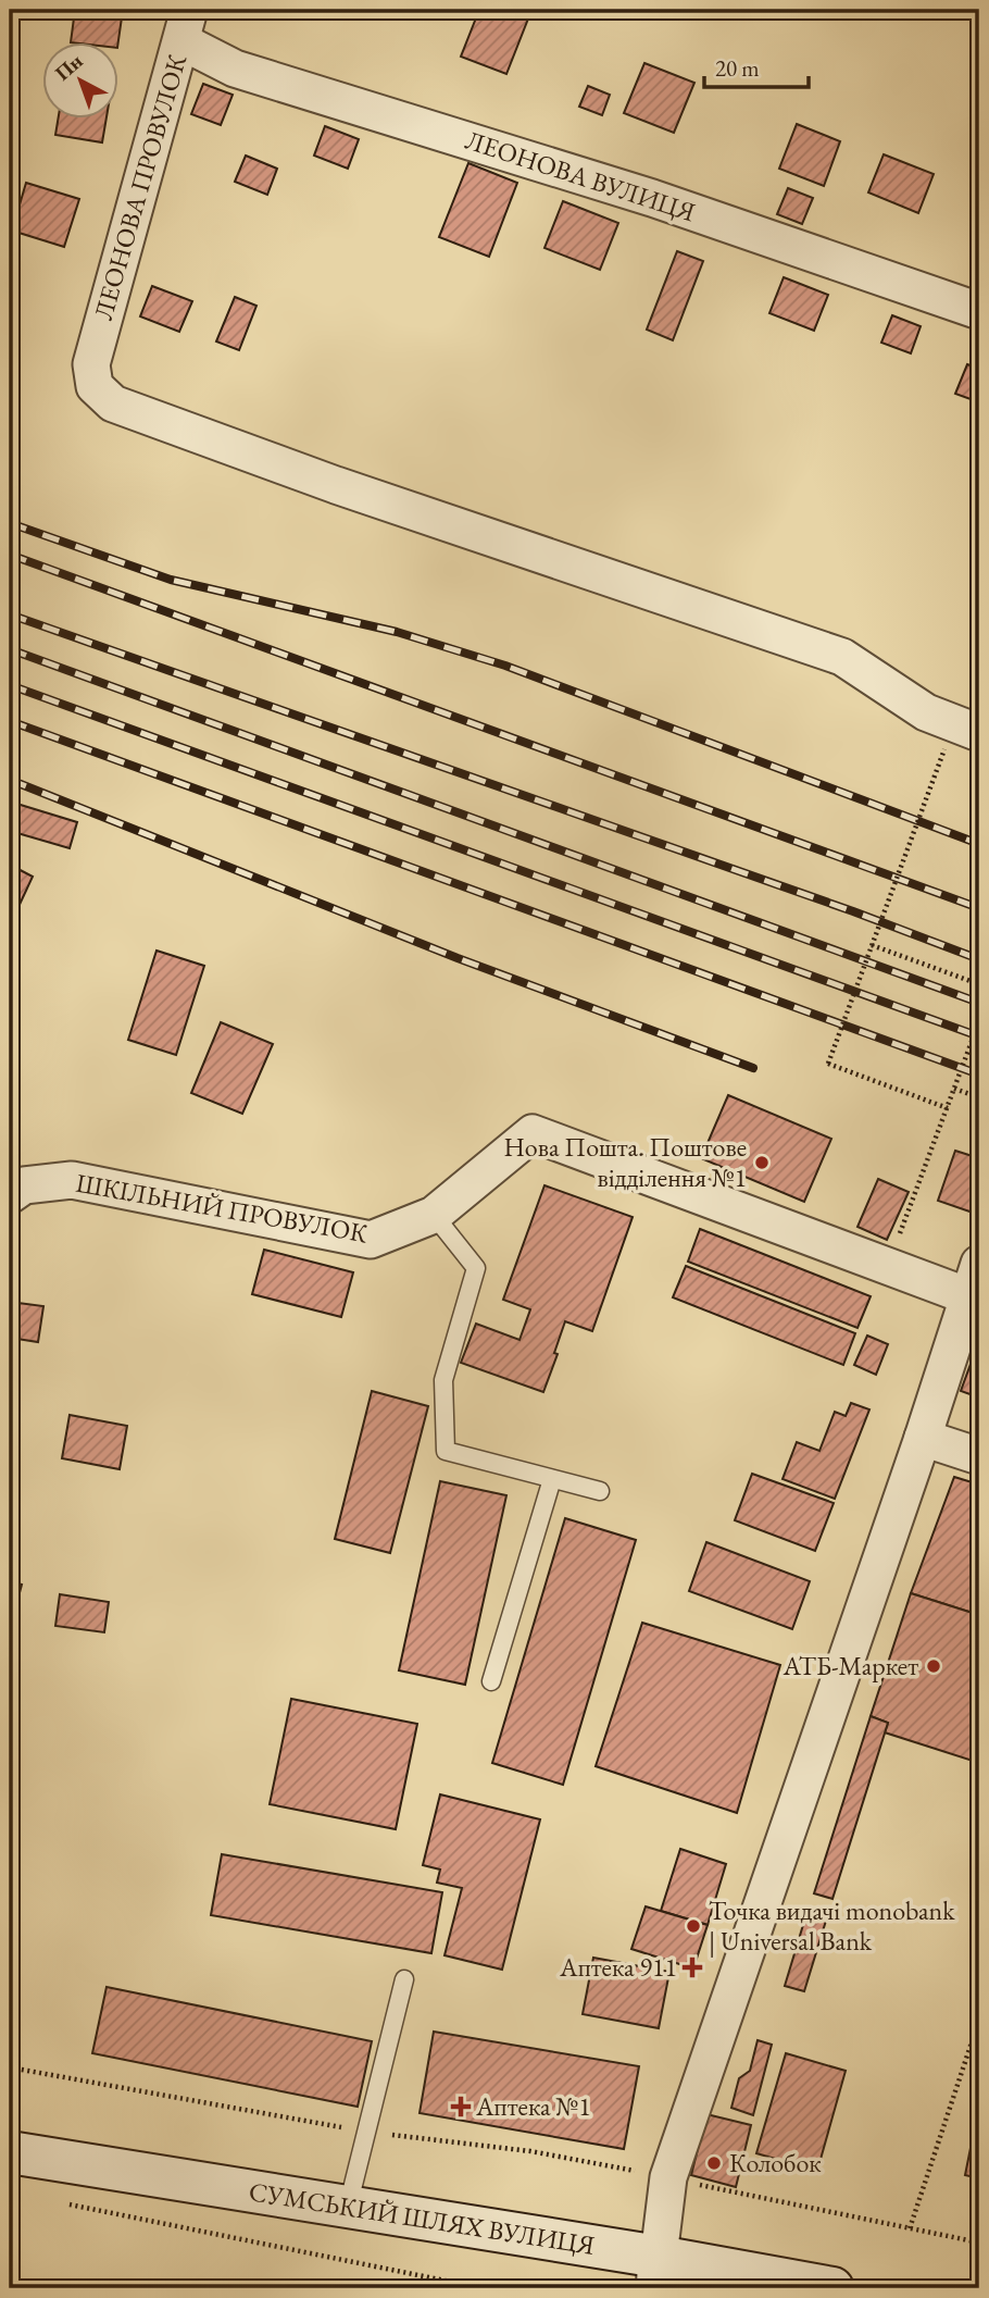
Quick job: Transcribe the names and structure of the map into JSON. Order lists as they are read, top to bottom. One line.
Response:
{"streets":{"main road":["СУМСЬКИЙ ШЛЯХ ВУЛИЦЯ"],"street":["ЛЕОНОВА ВУЛИЦЯ","ЛЕОНОВА ПРОВУЛОК","ШКІЛЬНИЙ ПРОВУЛОК"]},"crossings":[["ЛЕОНОВА ВУЛИЦЯ","ЛЕОНОВА ПРОВУЛОК"]],"places":{"other":["Нова Пошта. Поштове відділення №1","АТБ-Маркет","Точка видачі monobank | Universal Bank","Колобок"],"health":["Аптека 911","Аптека №1"]},"scale_bar":"20 m","north":"top left"}
